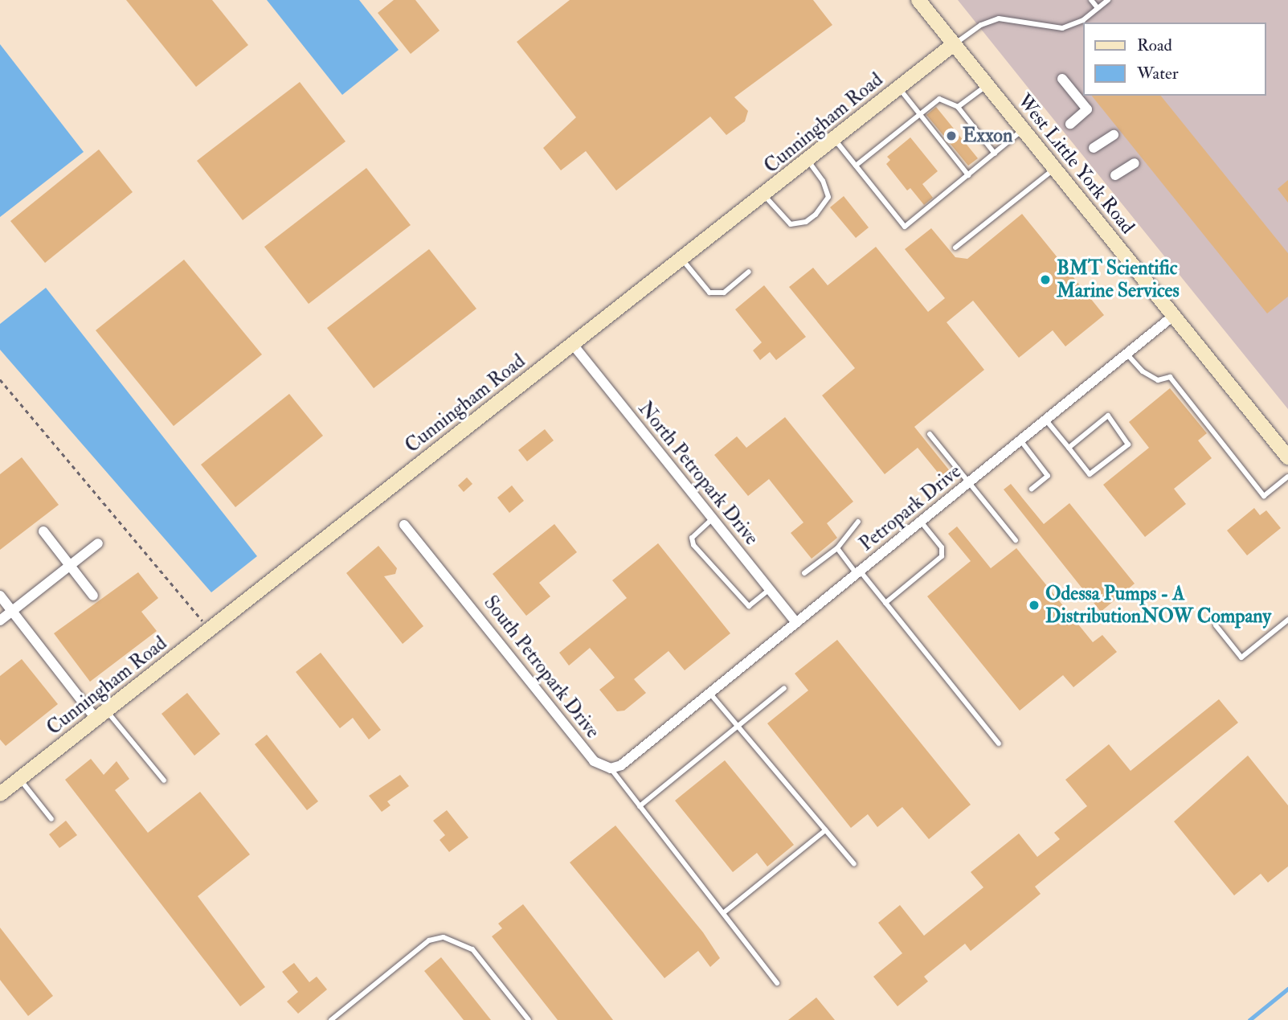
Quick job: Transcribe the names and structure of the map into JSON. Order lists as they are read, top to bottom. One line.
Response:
{"streets":{"street":["Cunningham Road","West Little York Road","North Petropark Drive","Petropark Drive","South Petropark Drive"]},"crossings":[["Cunningham Road","West Little York Road"],["Cunningham Road","North Petropark Drive"],["West Little York Road","Petropark Drive"],["North Petropark Drive","Petropark Drive"],["Petropark Drive","South Petropark Drive"]],"places":["Exxon","BMT Scientific Marine Services","Odessa Pumps - A DistributionNOW Company"],"legend":["Road","Water"]}
